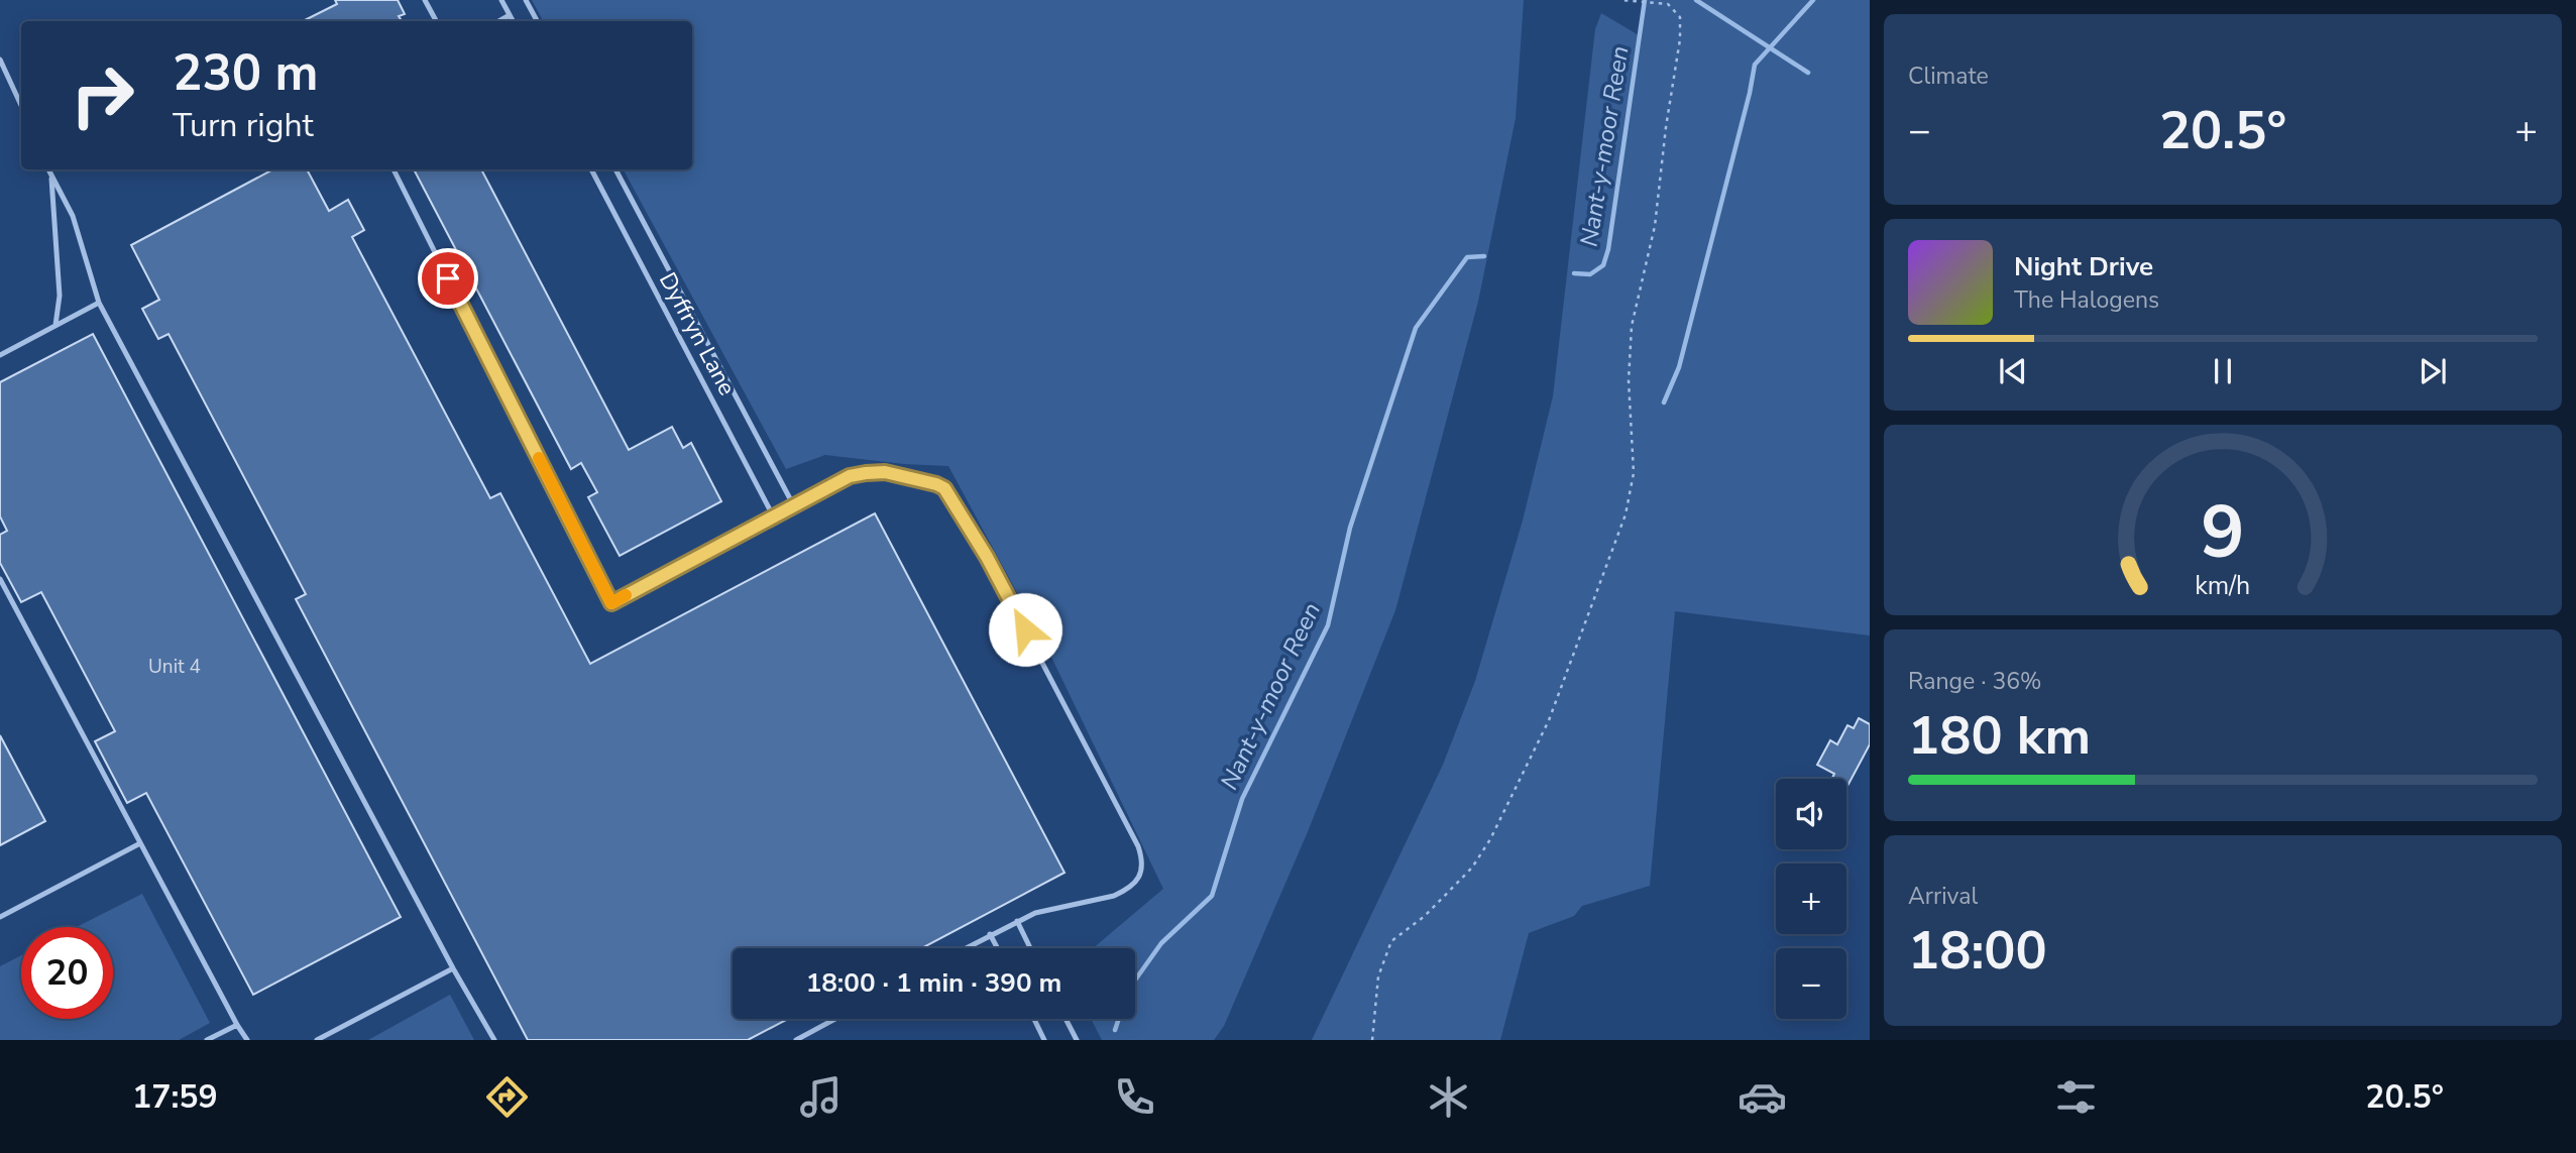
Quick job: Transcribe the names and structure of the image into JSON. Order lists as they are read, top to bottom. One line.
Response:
{"streets":{"lane":["Dyffryn Lane"]},"water":["Nant-y-moor Reen"],"house_numbers":["Unit 4"],"page":{"tile":["Climate",["Range · 36%","180 km"],["Arrival","18:00"]],"turn":["230 m","Turn right"],"heat":["−","20.5°","+"],"song":["Night Drive","The Halogens"],"map_buttons":["+","−"],"limit":"20","trip":"18:00 · 1 min · 390 m","tabs":["17:59","20.5°"],"gauge":["9","km/h"]}}
